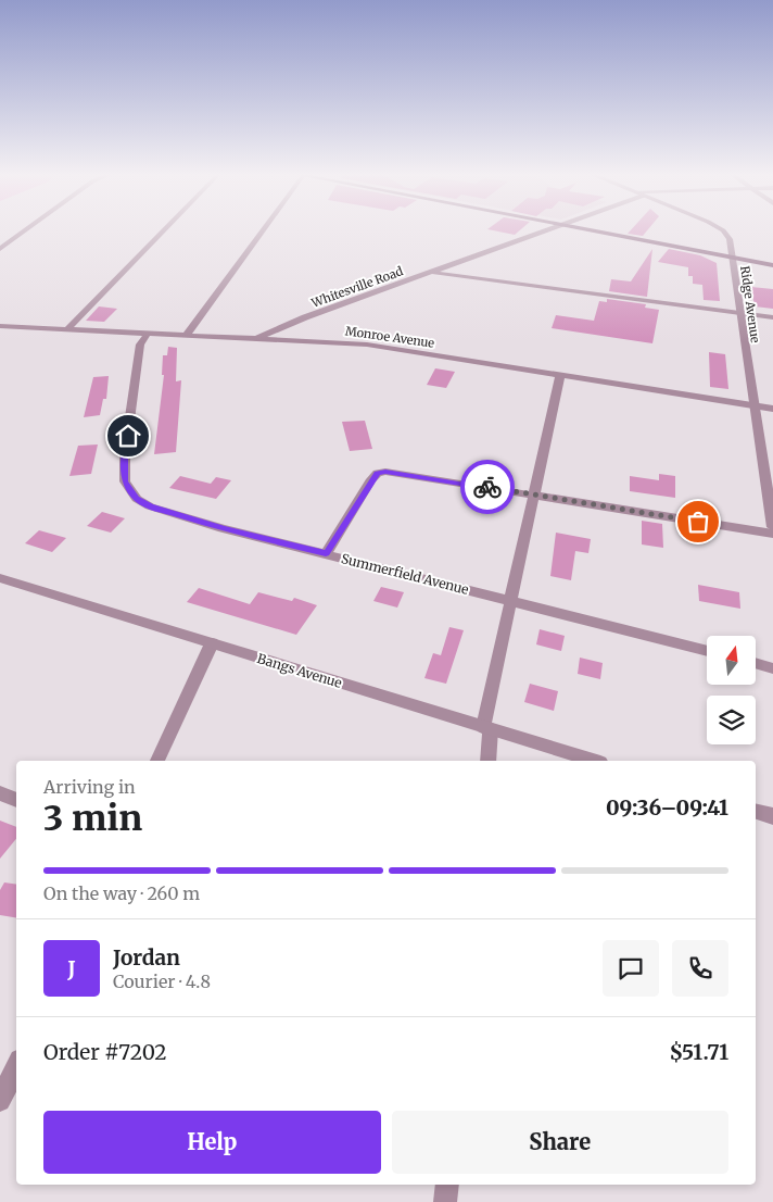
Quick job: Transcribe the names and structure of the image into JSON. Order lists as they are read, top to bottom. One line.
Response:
{"streets":{"street":["Whitesville Road","Ridge Avenue","Monroe Avenue","Summerfield Avenue","Bangs Avenue"]},"crossings":[["Whitesville Road","Monroe Avenue"],["Ridge Avenue","Monroe Avenue"],["Monroe Avenue","Summerfield Avenue"]],"north":"top","page":{"heading":["3 min","Arriving in","09:36–09:41"],"panel":["Jordan","Courier · 4.8","Order #7202","$51.71"],"bar":"On the way · 260 m","round":"J","buttons":["Help","Share"]}}
